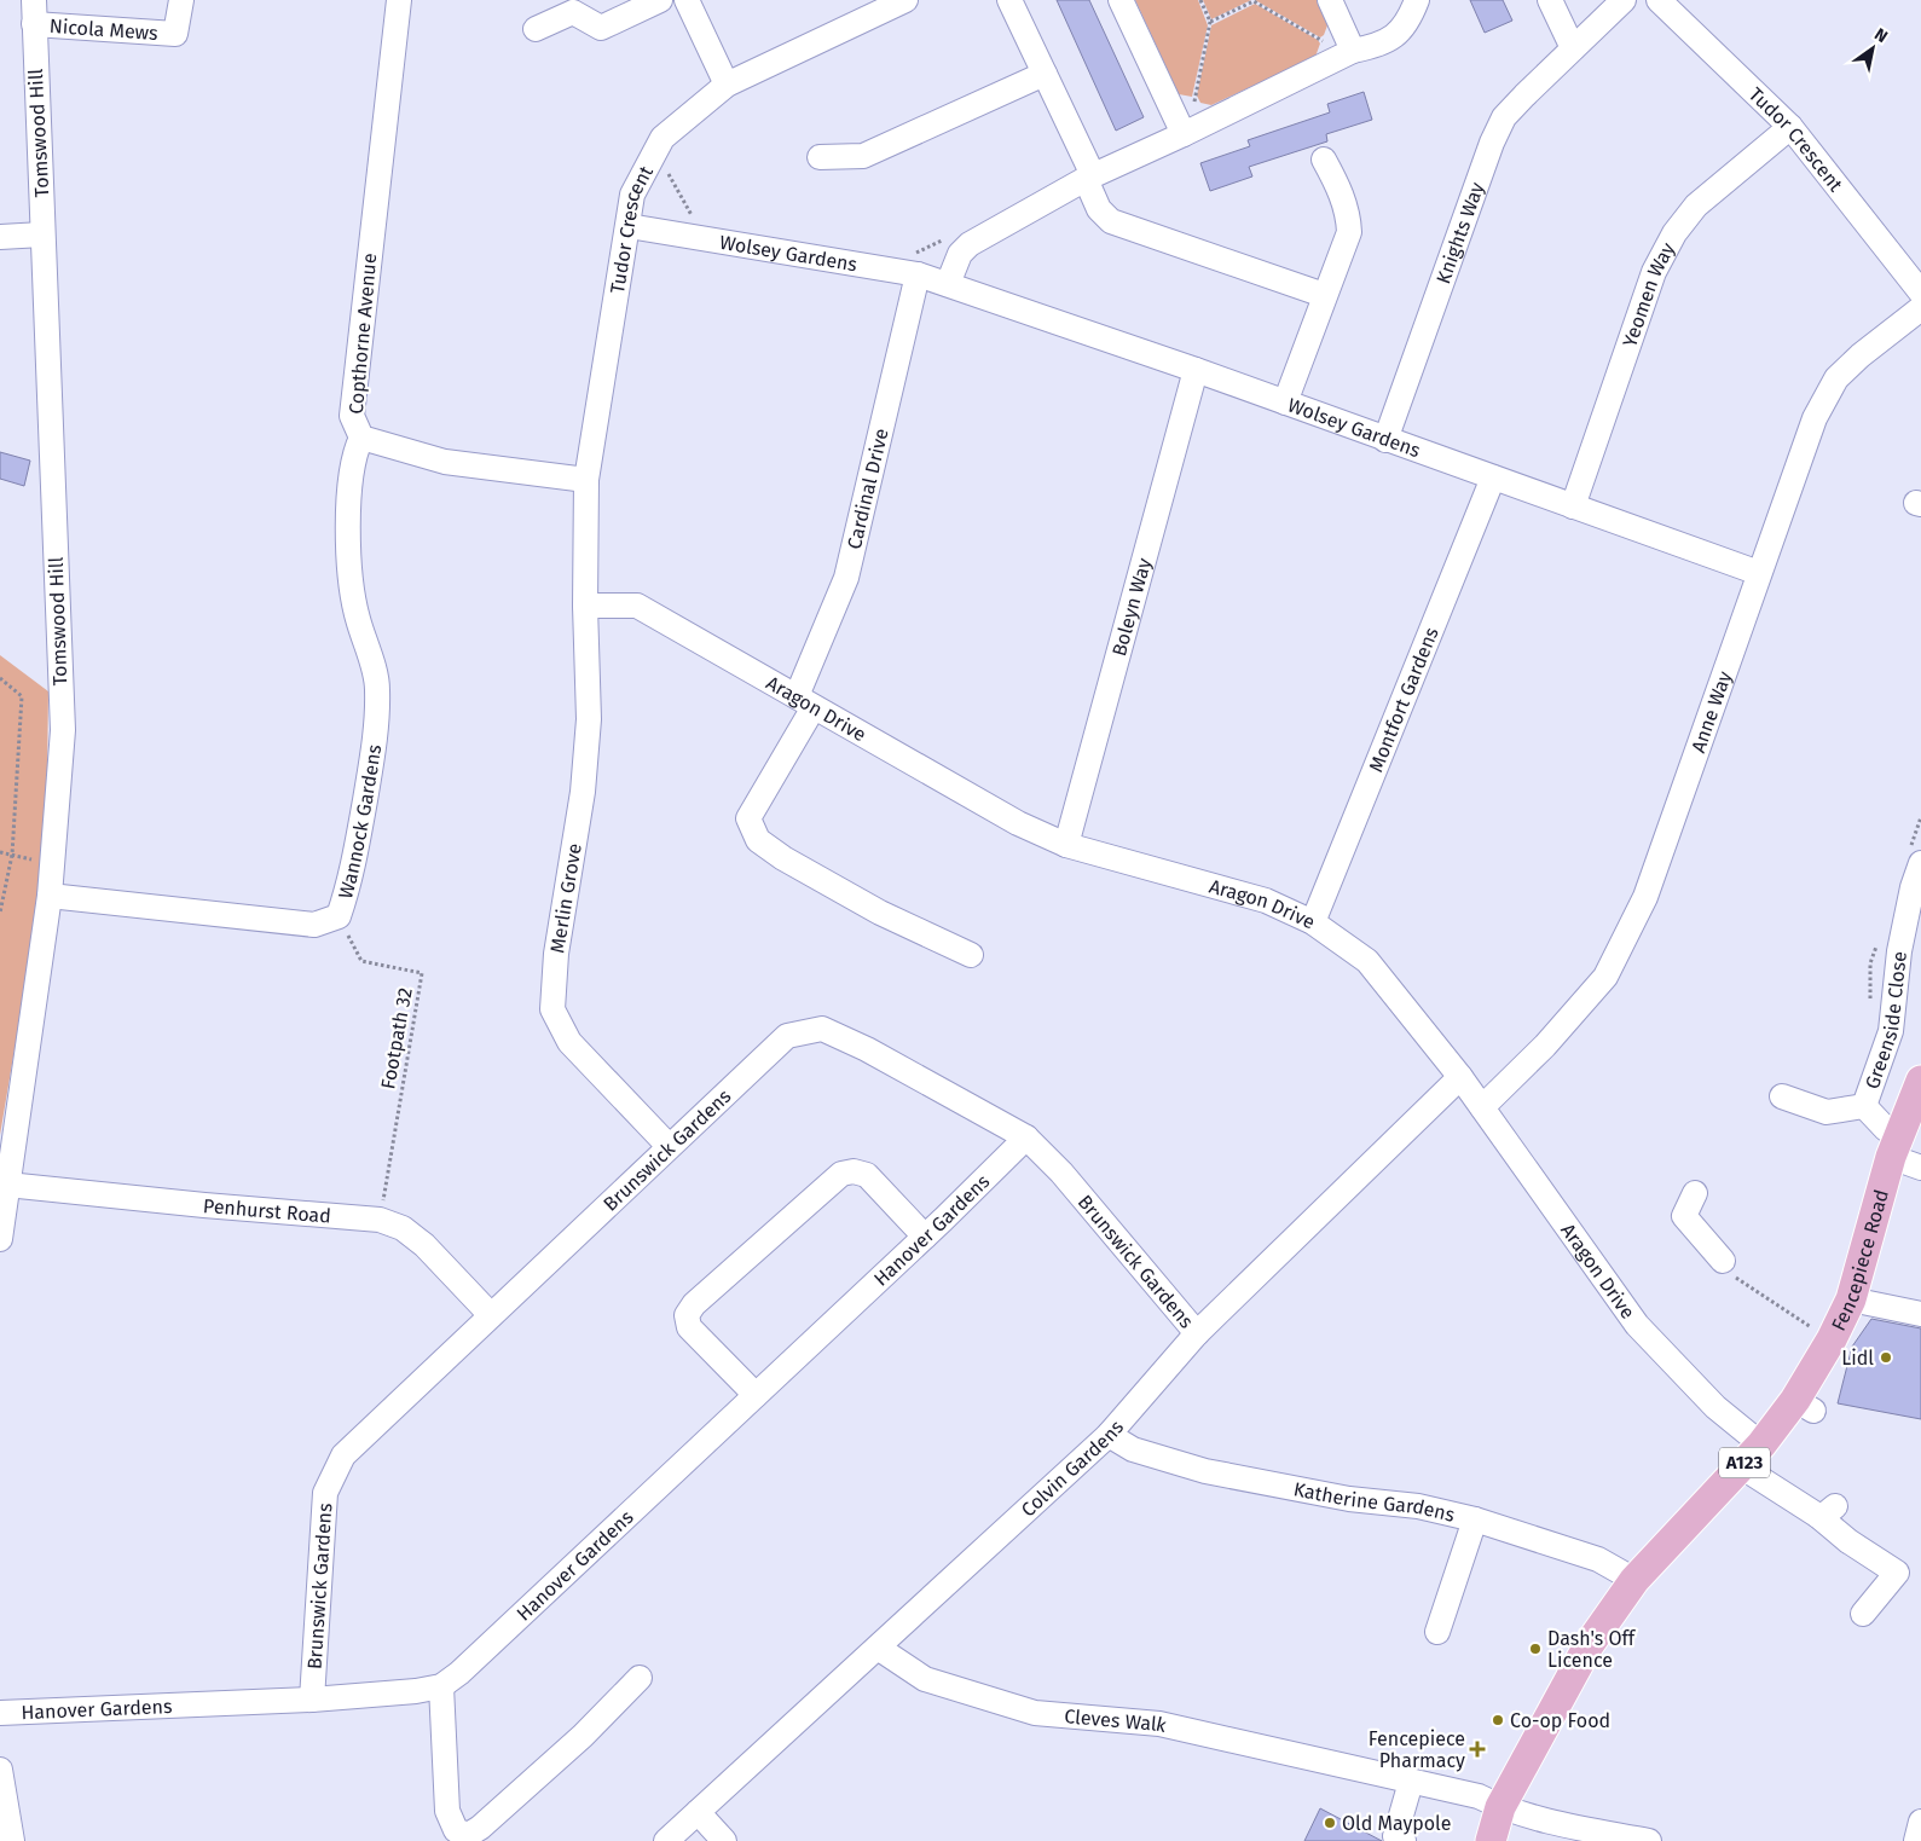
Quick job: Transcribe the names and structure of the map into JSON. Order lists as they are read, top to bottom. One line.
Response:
{"streets":{"main road":["Fencepiece Road","A123"],"street":["Nicola Mews","Tomswood Hill","Tudor Crescent","Knights Way","Wolsey Gardens","Yeomen Way","Copthorne Avenue","Cardinal Drive","Boleyn Way","Montfort Gardens","Aragon Drive","Anne Way","Wannock Gardens","Merlin Grove","Greenside Close","Brunswick Gardens","Penhurst Road","Hanover Gardens","Colvin Gardens","Katherine Gardens","Cleves Walk"],"path":["Footpath 32"]},"crossings":[["Nicola Mews","Tomswood Hill"],["Tomswood Hill","Wannock Gardens"],["Tomswood Hill","Penhurst Road"],["Tudor Crescent","Wolsey Gardens"],["Tudor Crescent","Yeomen Way"],["Tudor Crescent","Copthorne Avenue"],["Tudor Crescent","Aragon Drive"],["Tudor Crescent","Merlin Grove"],["Knights Way","Wolsey Gardens"],["Wolsey Gardens","Yeomen Way"],["Wolsey Gardens","Cardinal Drive"],["Wolsey Gardens","Boleyn Way"],["Wolsey Gardens","Montfort Gardens"],["Wolsey Gardens","Anne Way"],["Copthorne Avenue","Wannock Gardens"],["Cardinal Drive","Aragon Drive"],["Boleyn Way","Aragon Drive"],["Montfort Gardens","Aragon Drive"],["Aragon Drive","Anne Way"],["Aragon Drive","Merlin Grove"],["Aragon Drive","Fencepiece Road"],["Aragon Drive","Colvin Gardens"],["Wannock Gardens","Footpath 32"],["Merlin Grove","Brunswick Gardens"],["Greenside Close","Fencepiece Road"],["Footpath 32","Penhurst Road"],["Brunswick Gardens","Penhurst Road"],["Brunswick Gardens","Hanover Gardens"],["Brunswick Gardens","Colvin Gardens"],["Fencepiece Road","Katherine Gardens"],["Fencepiece Road","Cleves Walk"],["Colvin Gardens","Katherine Gardens"],["Colvin Gardens","Cleves Walk"]],"places":{"other":["Lidl","Dash's Off Licence","Co-op Food","Old Maypole"],"health":["Fencepiece Pharmacy"]},"north":"top right"}
